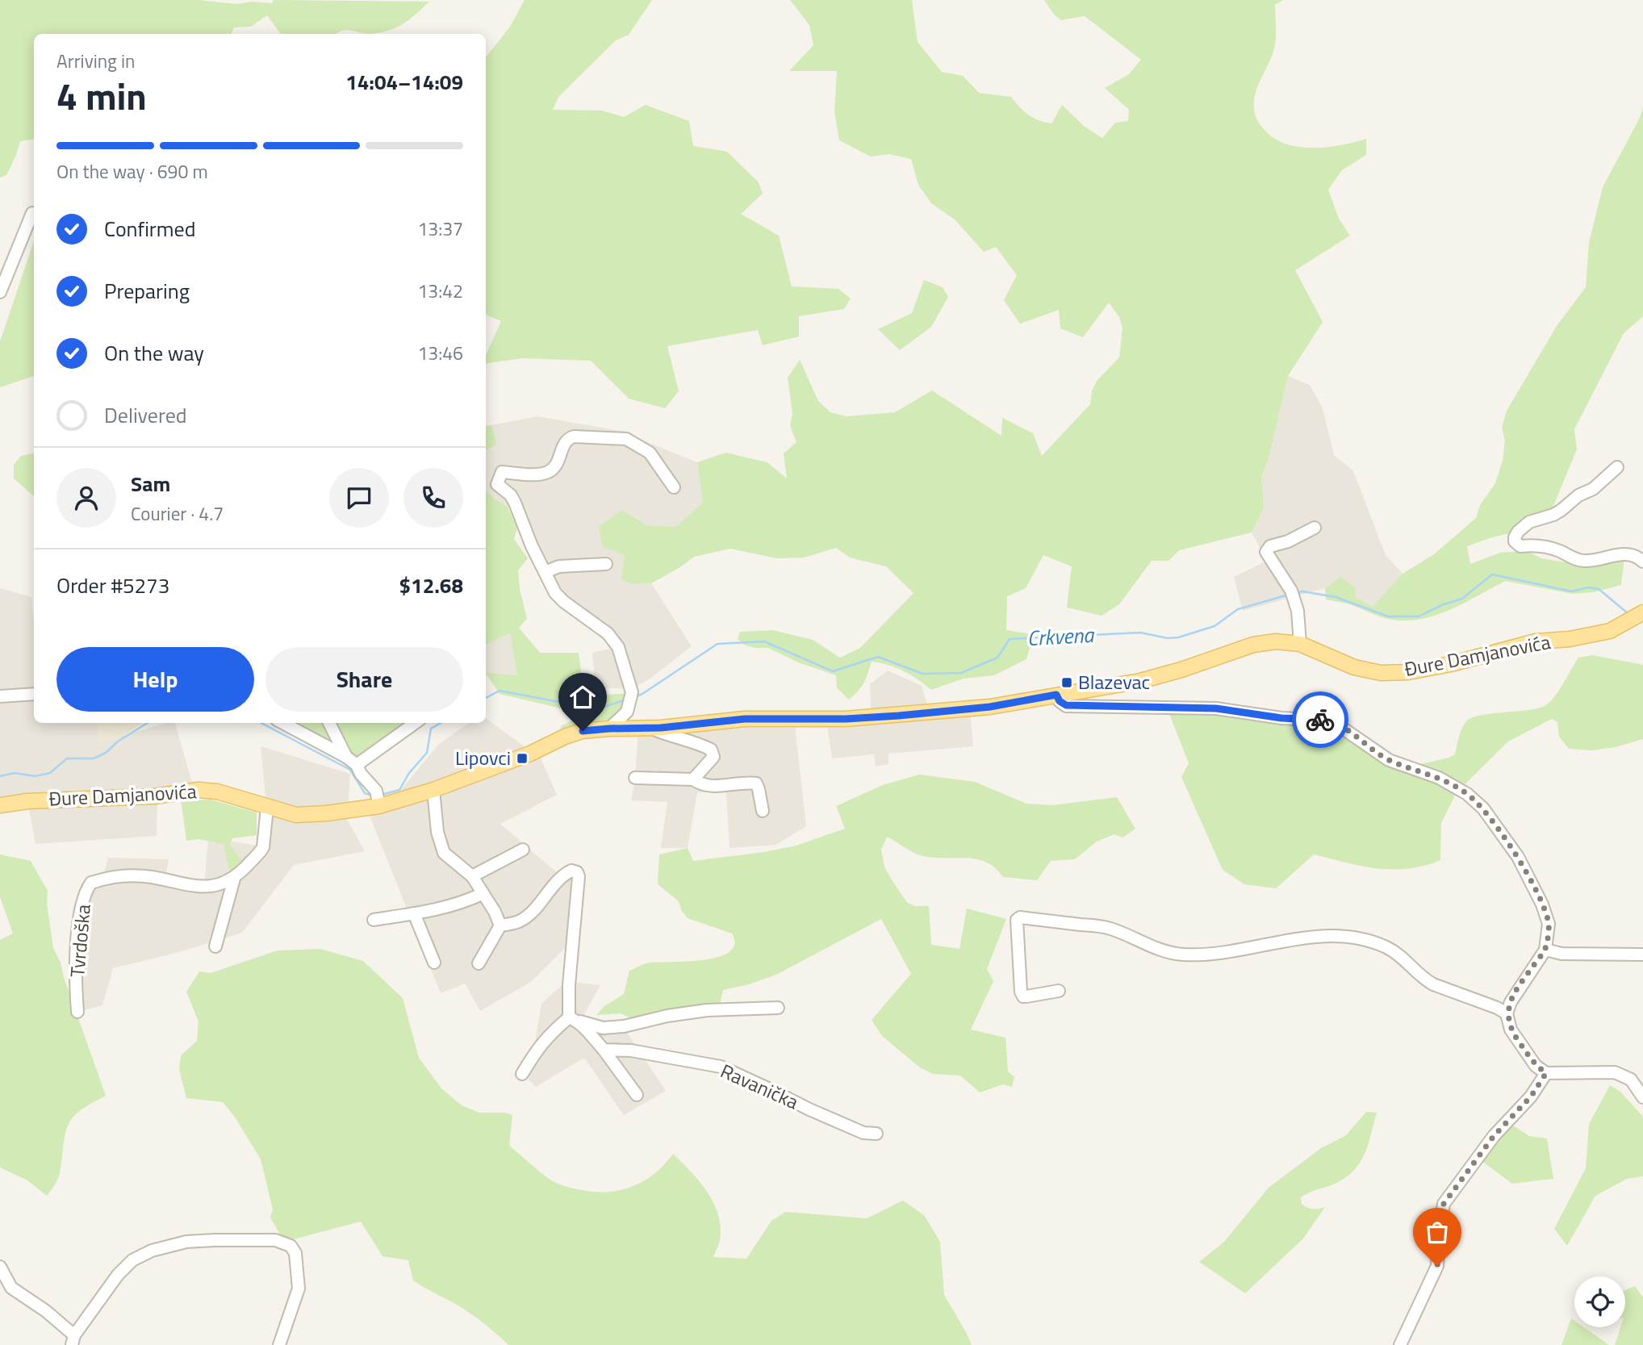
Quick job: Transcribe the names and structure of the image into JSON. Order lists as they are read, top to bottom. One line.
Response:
{"streets":{"main road":["Đure Damjanovića"],"street":["Tvrdoška","Ravanička"]},"water":["Crkvena"],"places":{"transit":["Blazevac","Lipovci"]},"page":{"heading":["4 min","Arriving in","14:04–14:09"],"panel":["Sam","Courier · 4.7","Order #5273","$12.68"],"bar":"On the way · 690 m","list":[["Confirmed","13:37"],["Preparing","13:42"],["On the way","13:46"],"Delivered"],"buttons":["Help","Share"]}}
